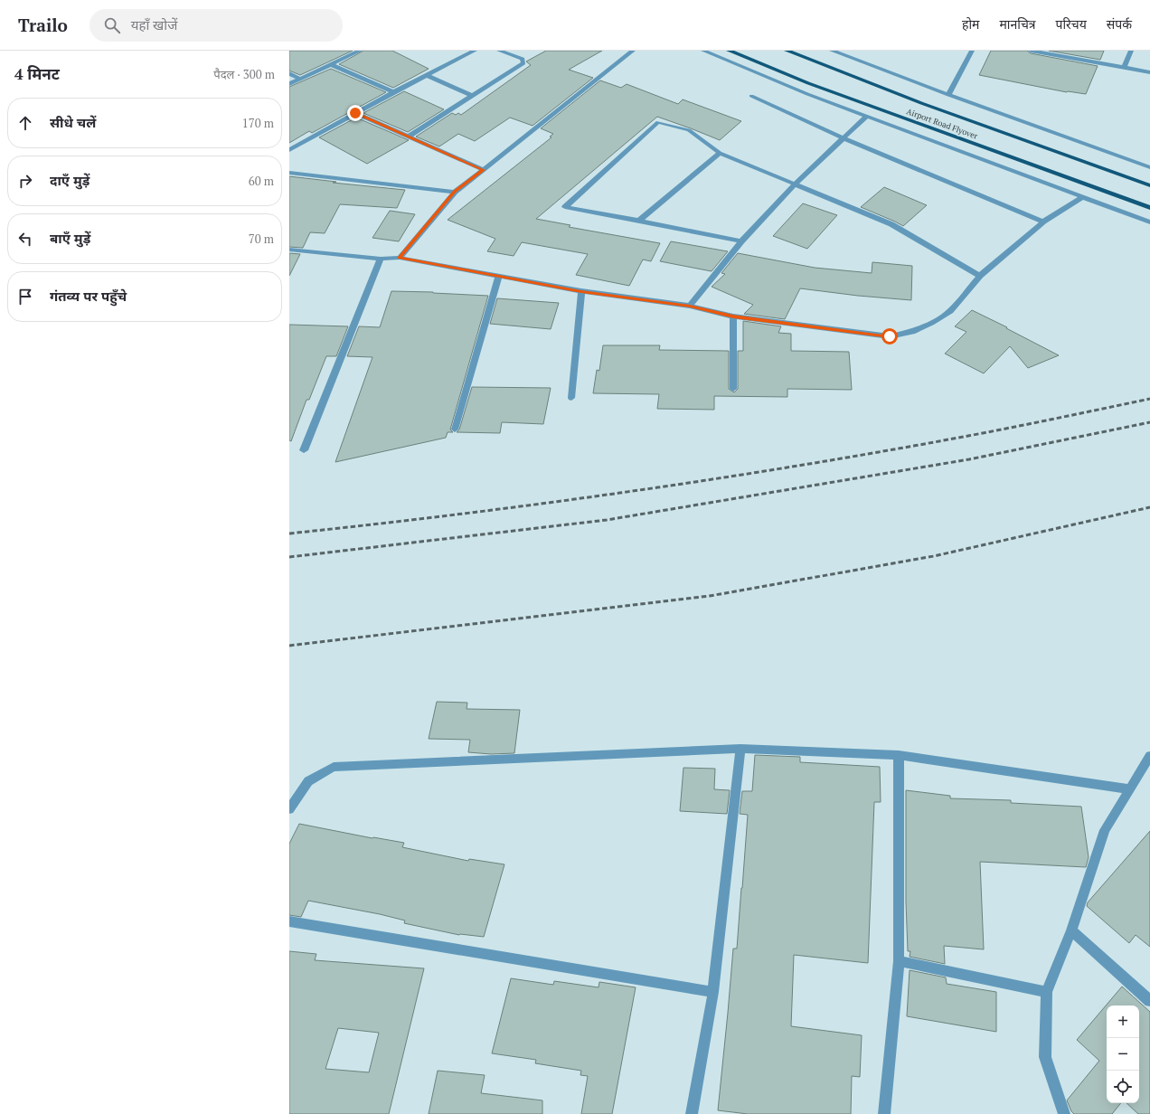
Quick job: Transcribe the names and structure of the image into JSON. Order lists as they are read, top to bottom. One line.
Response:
{"streets":{"main road":["Airport Road Flyover"]},"page":{"header":"Trailo","search":"यहाँ खोजें","nav":["होम","मानचित्र","परिचय","संपर्क"],"heading":["4 मिनट","पैदल · 300 m"],"list":[["सीधे चलें","170 m"],["दाएँ मुड़ें","60 m"],["बाएँ मुड़ें","70 m"],"गंतव्य पर पहुँचे"],"map_buttons":["+","−"]}}
